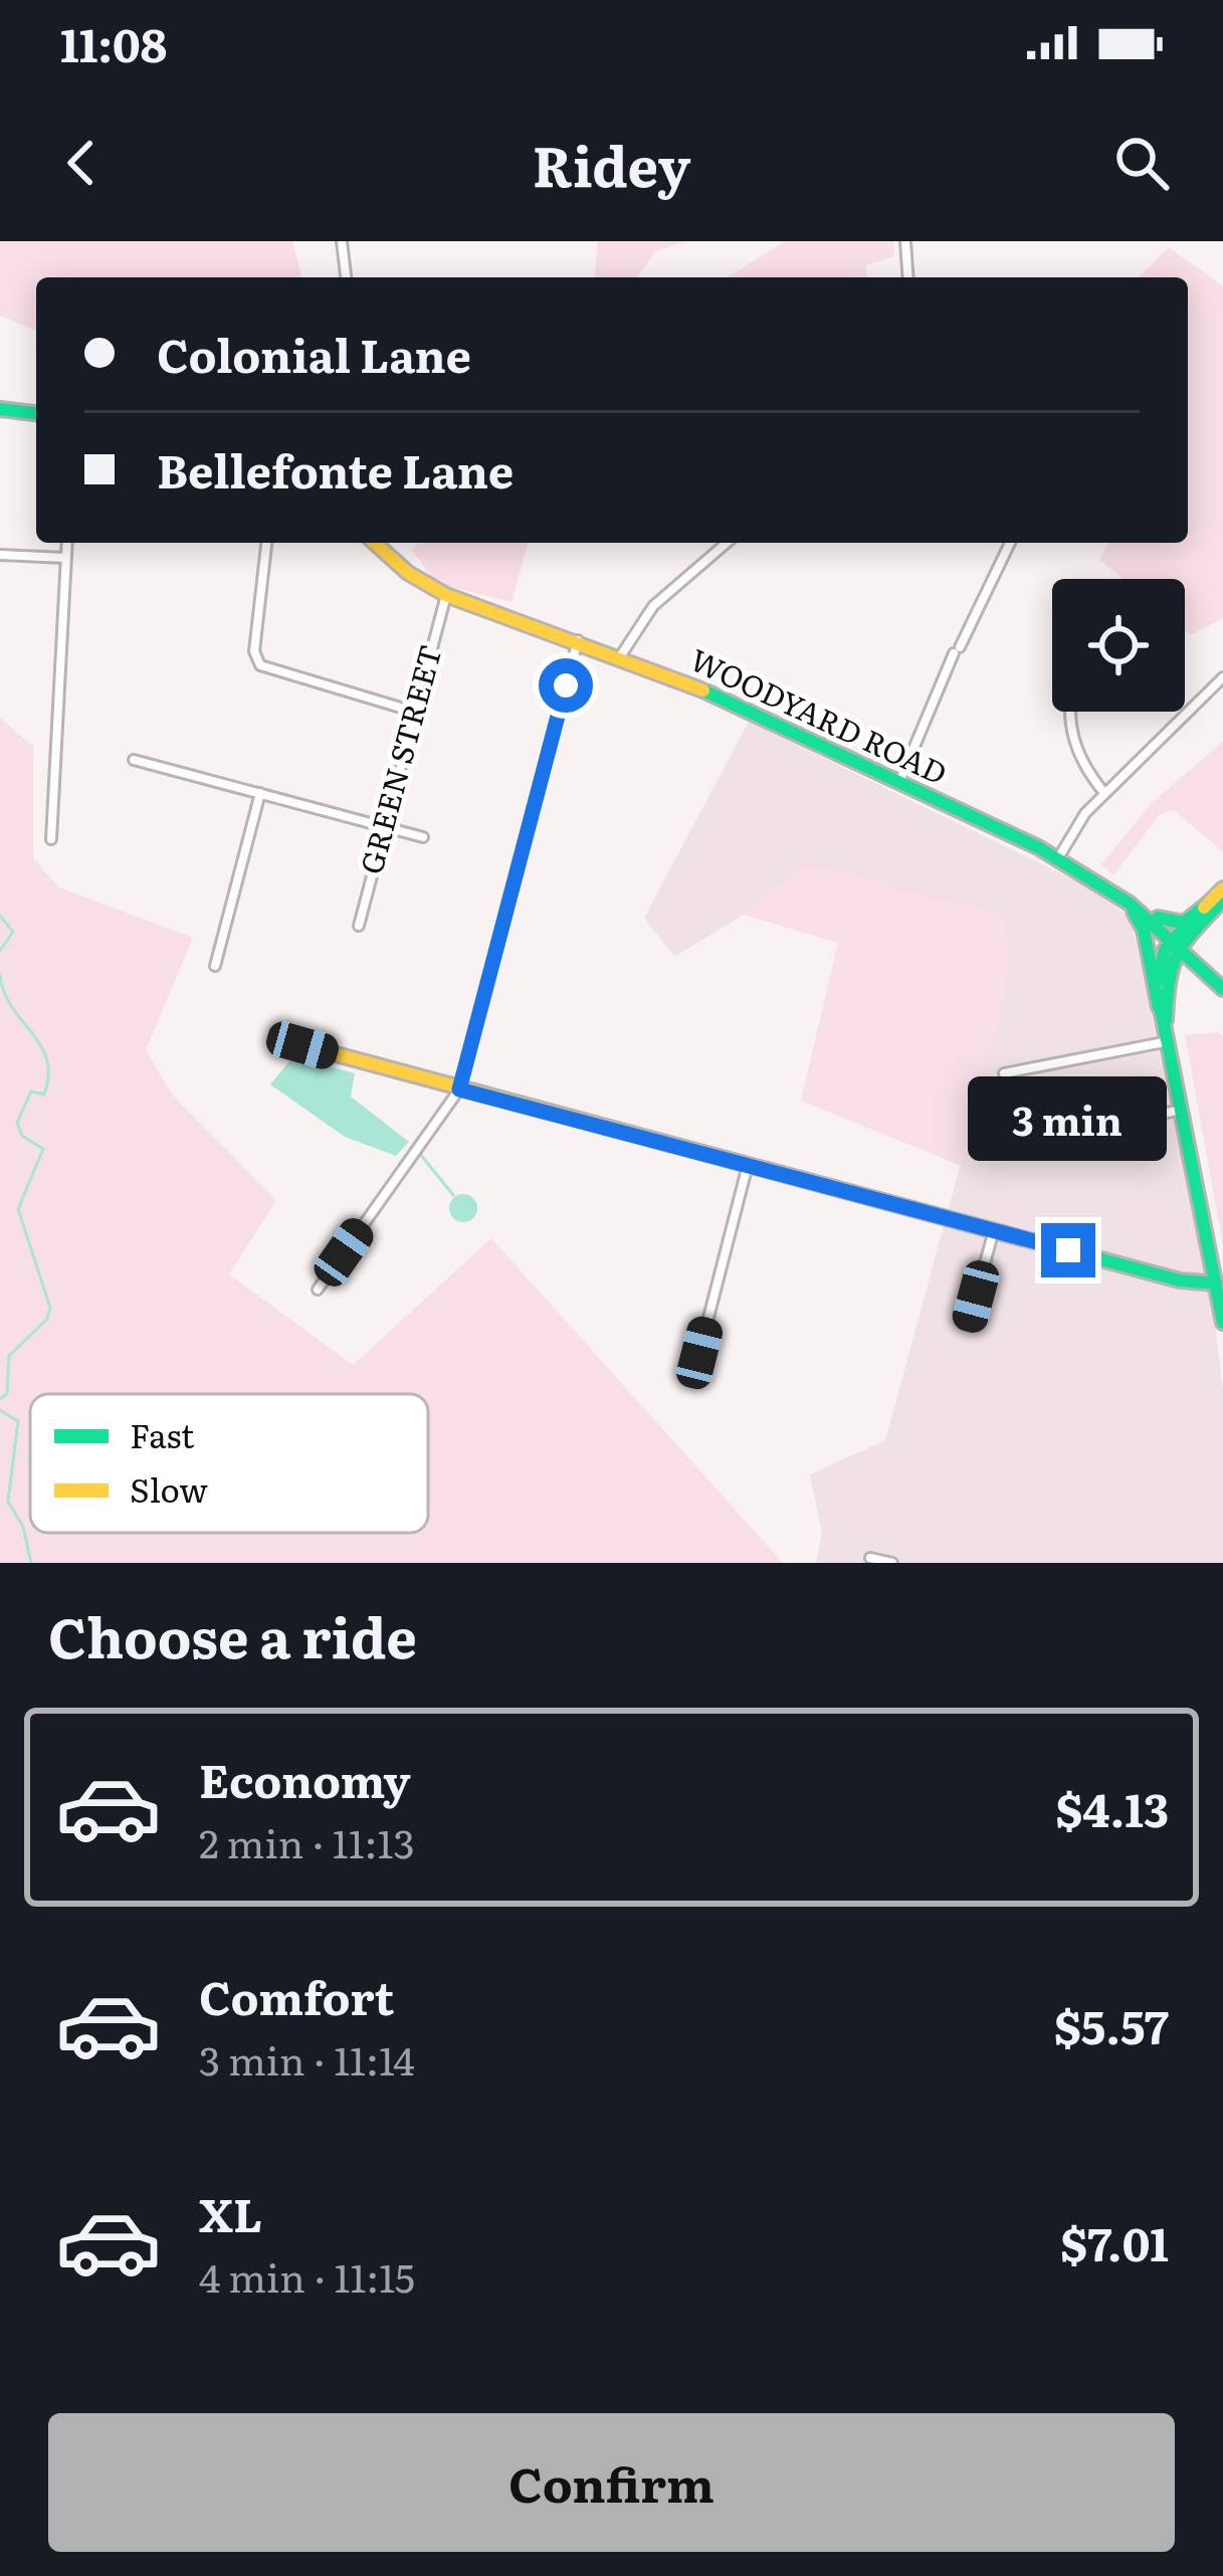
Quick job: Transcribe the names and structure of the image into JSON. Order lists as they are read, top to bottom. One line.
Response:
{"streets":{"main road":["WOODYARD ROAD"],"street":["GREEN STREET"]},"crossings":[["WOODYARD ROAD","GREEN STREET"]],"legend":["Fast","Slow"],"page":{"status":"11:08","header":"Ridey","banner":["Colonial Lane","Bellefonte Lane"],"bubble":"3 min","heading":"Choose a ride","list":[{"name":"Economy","note":"2 min · 11:13","value":"$4.13"},{"name":"Comfort","note":"3 min · 11:14","value":"$5.57"},{"name":"XL","note":"4 min · 11:15","value":"$7.01"}],"buttons":"Confirm"}}
